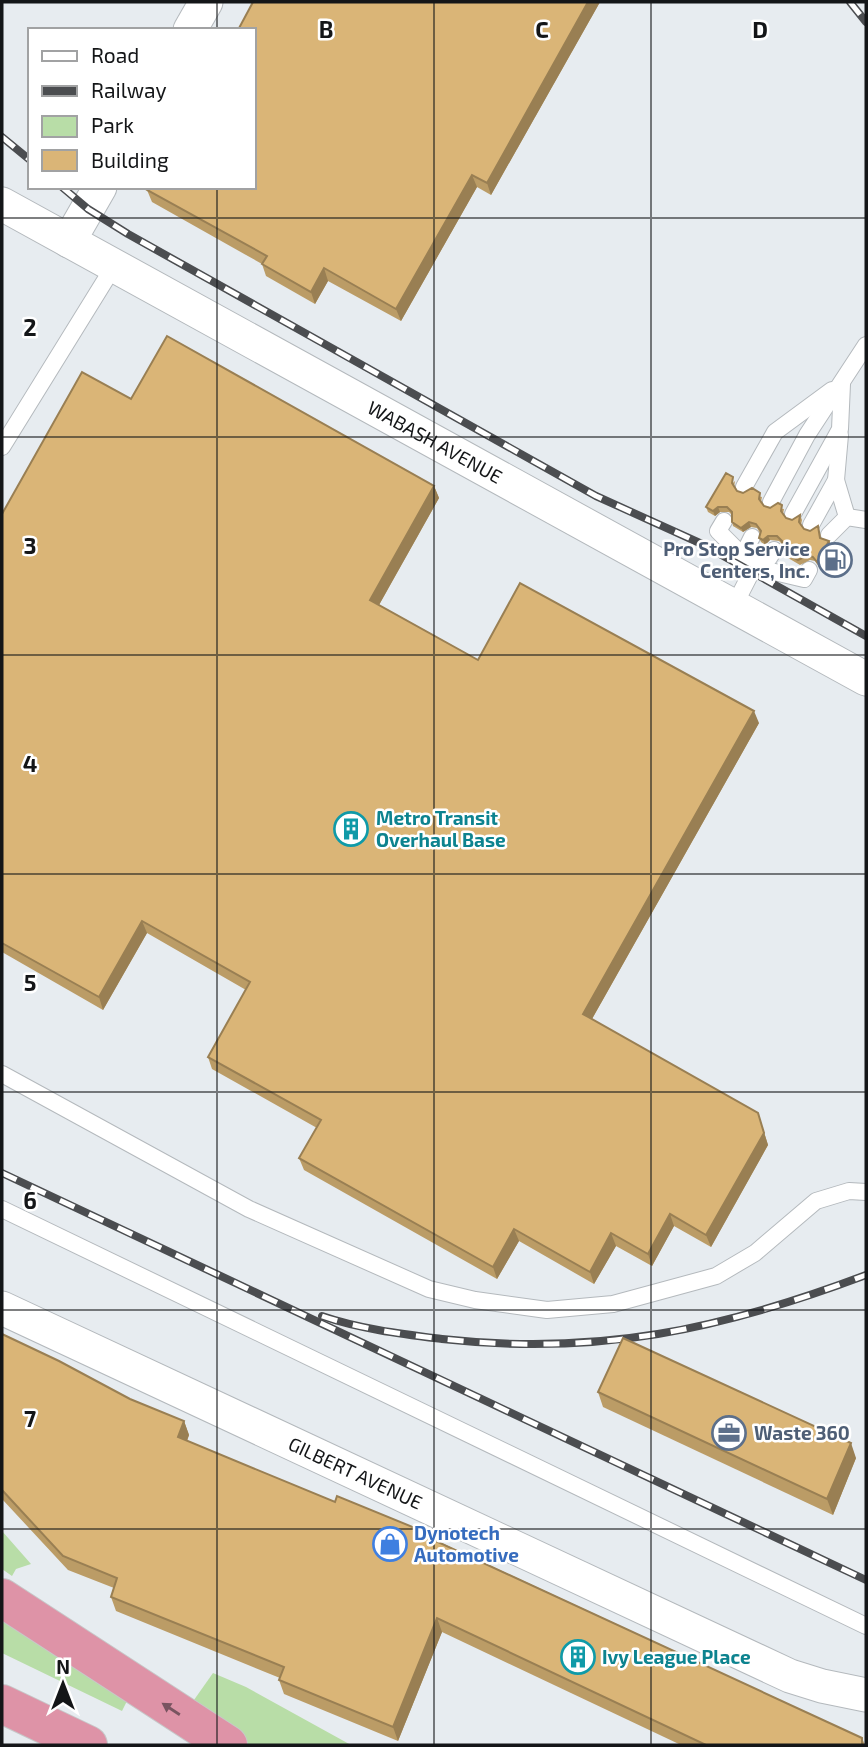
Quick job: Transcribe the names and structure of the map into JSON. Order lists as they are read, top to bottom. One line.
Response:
{"streets":{"street":["WABASH AVENUE","GILBERT AVENUE"]},"places":{"fuel station":["Pro Stop Service Centers, Inc."],"building":["Metro Transit Overhaul Base","Ivy League Place"],"office":["Waste 360"],"shop":["Dynotech Automotive"]},"legend":["Road","Railway","Park","Building"],"north":"top","grid":{"columns":["B","C","D"],"rows":["2","3","4","5","6","7"]}}
